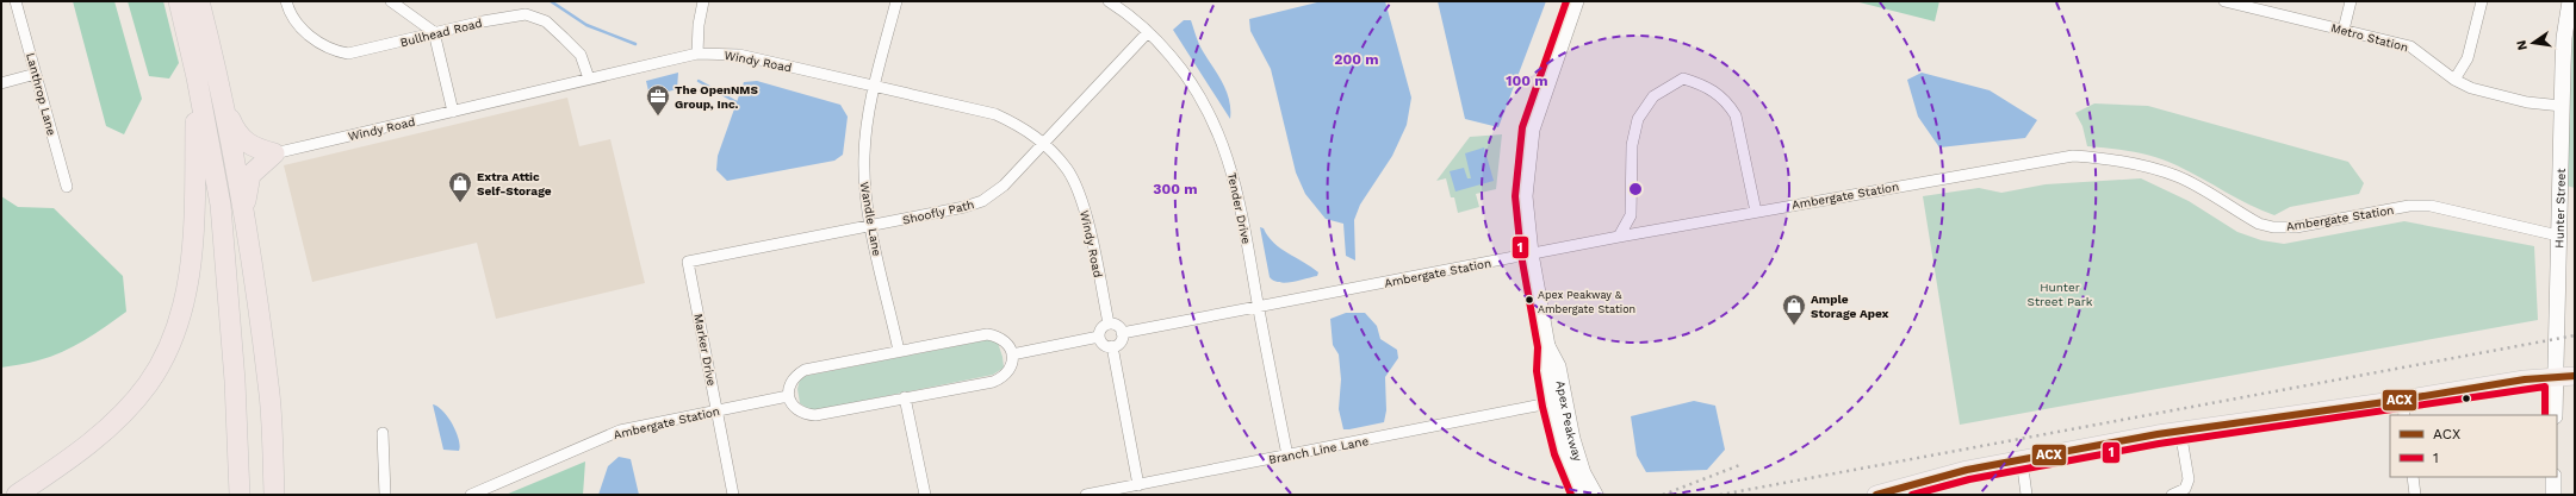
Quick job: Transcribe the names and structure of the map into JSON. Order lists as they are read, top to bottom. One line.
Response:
{"streets":{"main road":["Hunter Street","Apex Peakway"],"street":["Bullhead Road","Metro Station","Windy Road","Lanthrop Lane","Ambergate Station","Tender Drive","Shoofly Path","Wandle Lane","Marker Drive","Branch Line Lane"]},"crossings":[["Bullhead Road","Windy Road"],["Metro Station","Hunter Street"],["Windy Road","Ambergate Station"],["Windy Road","Shoofly Path"],["Windy Road","Wandle Lane"],["Ambergate Station","Tender Drive"],["Ambergate Station","Hunter Street"],["Ambergate Station","Marker Drive"],["Ambergate Station","Apex Peakway"],["Tender Drive","Shoofly Path"],["Tender Drive","Branch Line Lane"],["Shoofly Path","Wandle Lane"],["Shoofly Path","Marker Drive"],["Apex Peakway","Branch Line Lane"]],"parks":["Hunter Street Park"],"places":{"office":["The OpenNMS Group, Inc."],"shop":["Extra Attic Self-Storage","Ample Storage Apex"],"other":["Apex Peakway & Ambergate Station"]},"lines":["transit line 1","transit line ACX"],"legend":["ACX","1"],"north":"left","rings":["200 m","100 m","300 m"]}
